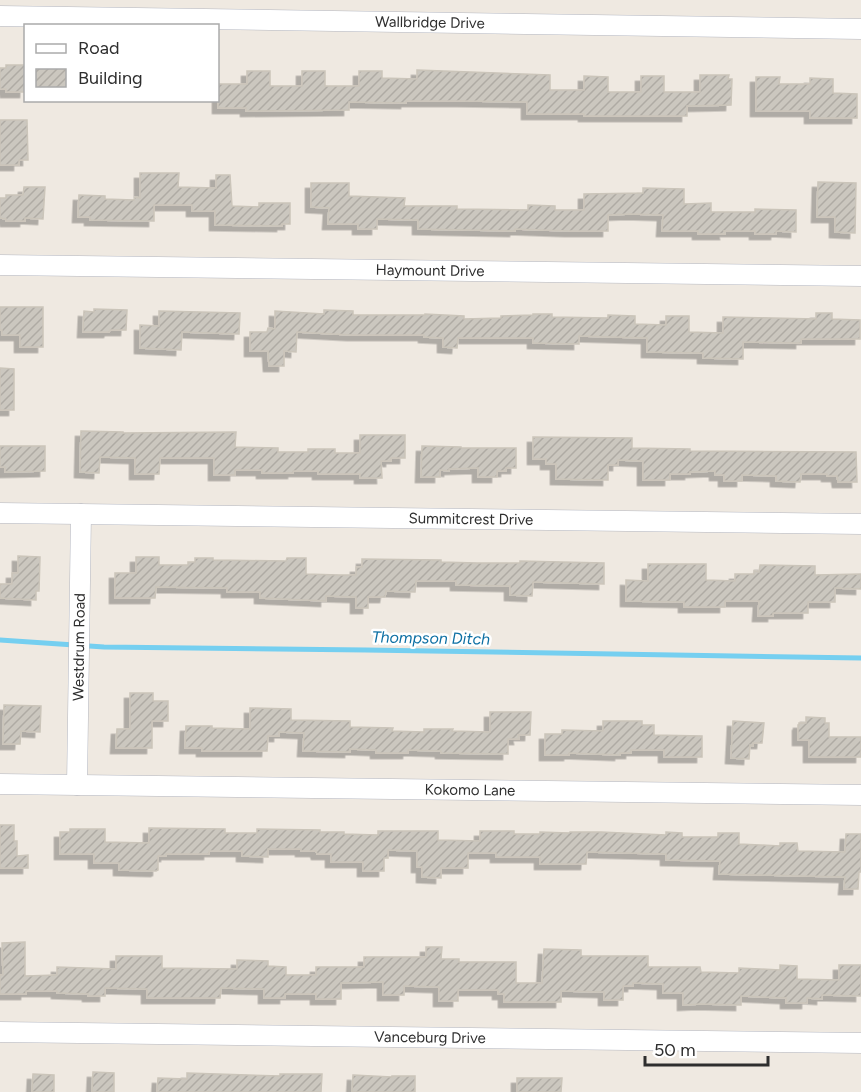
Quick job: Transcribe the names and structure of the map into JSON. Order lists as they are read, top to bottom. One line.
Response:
{"streets":{"street":["Wallbridge Drive","Haymount Drive","Summitcrest Drive","Westdrum Road","Kokomo Lane","Vanceburg Drive"]},"crossings":[["Summitcrest Drive","Westdrum Road"],["Westdrum Road","Kokomo Lane"]],"water":["Thompson Ditch"],"legend":["Road","Building"],"scale_bar":"50 m"}
